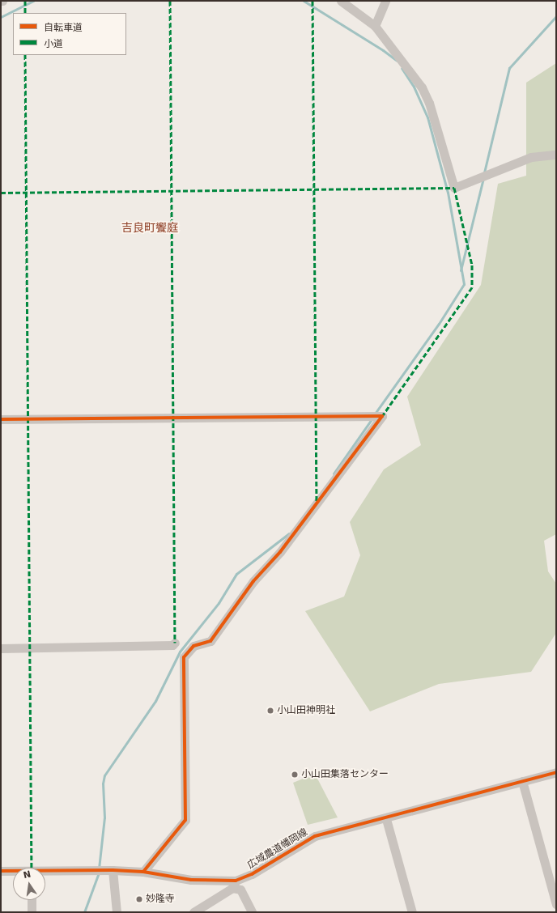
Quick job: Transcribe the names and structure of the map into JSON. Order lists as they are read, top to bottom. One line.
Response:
{"streets":{"street":["広域農道幡岡線"]},"districts":["吉良町饗庭"],"places":["小山田神明社","小山田集落センター","妙隆寺"],"legend":["自転車道","小道"],"north":"top"}
